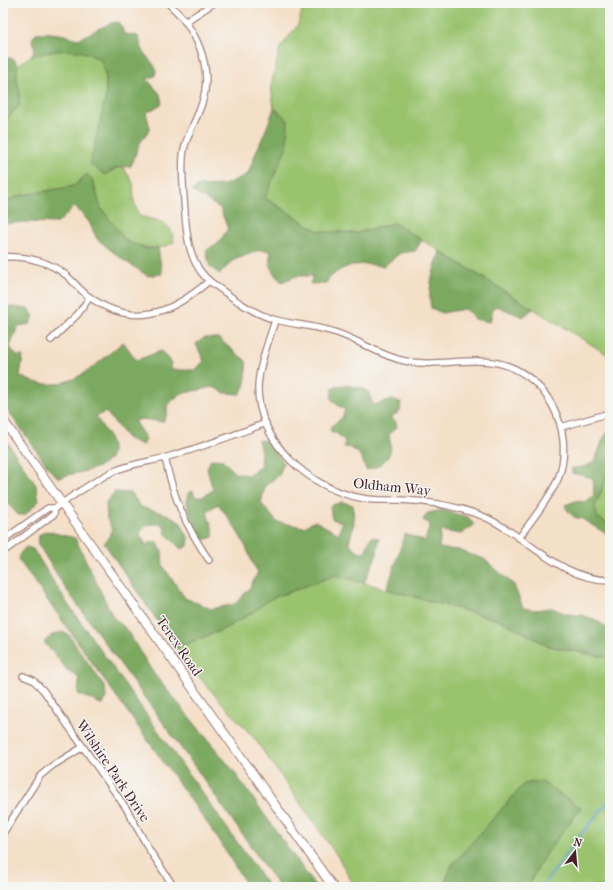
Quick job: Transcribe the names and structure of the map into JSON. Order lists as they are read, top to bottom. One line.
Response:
{"streets":{"main road":["Terex Road"],"street":["Oldham Way","Wilshire Park Drive"]},"north":"top"}
